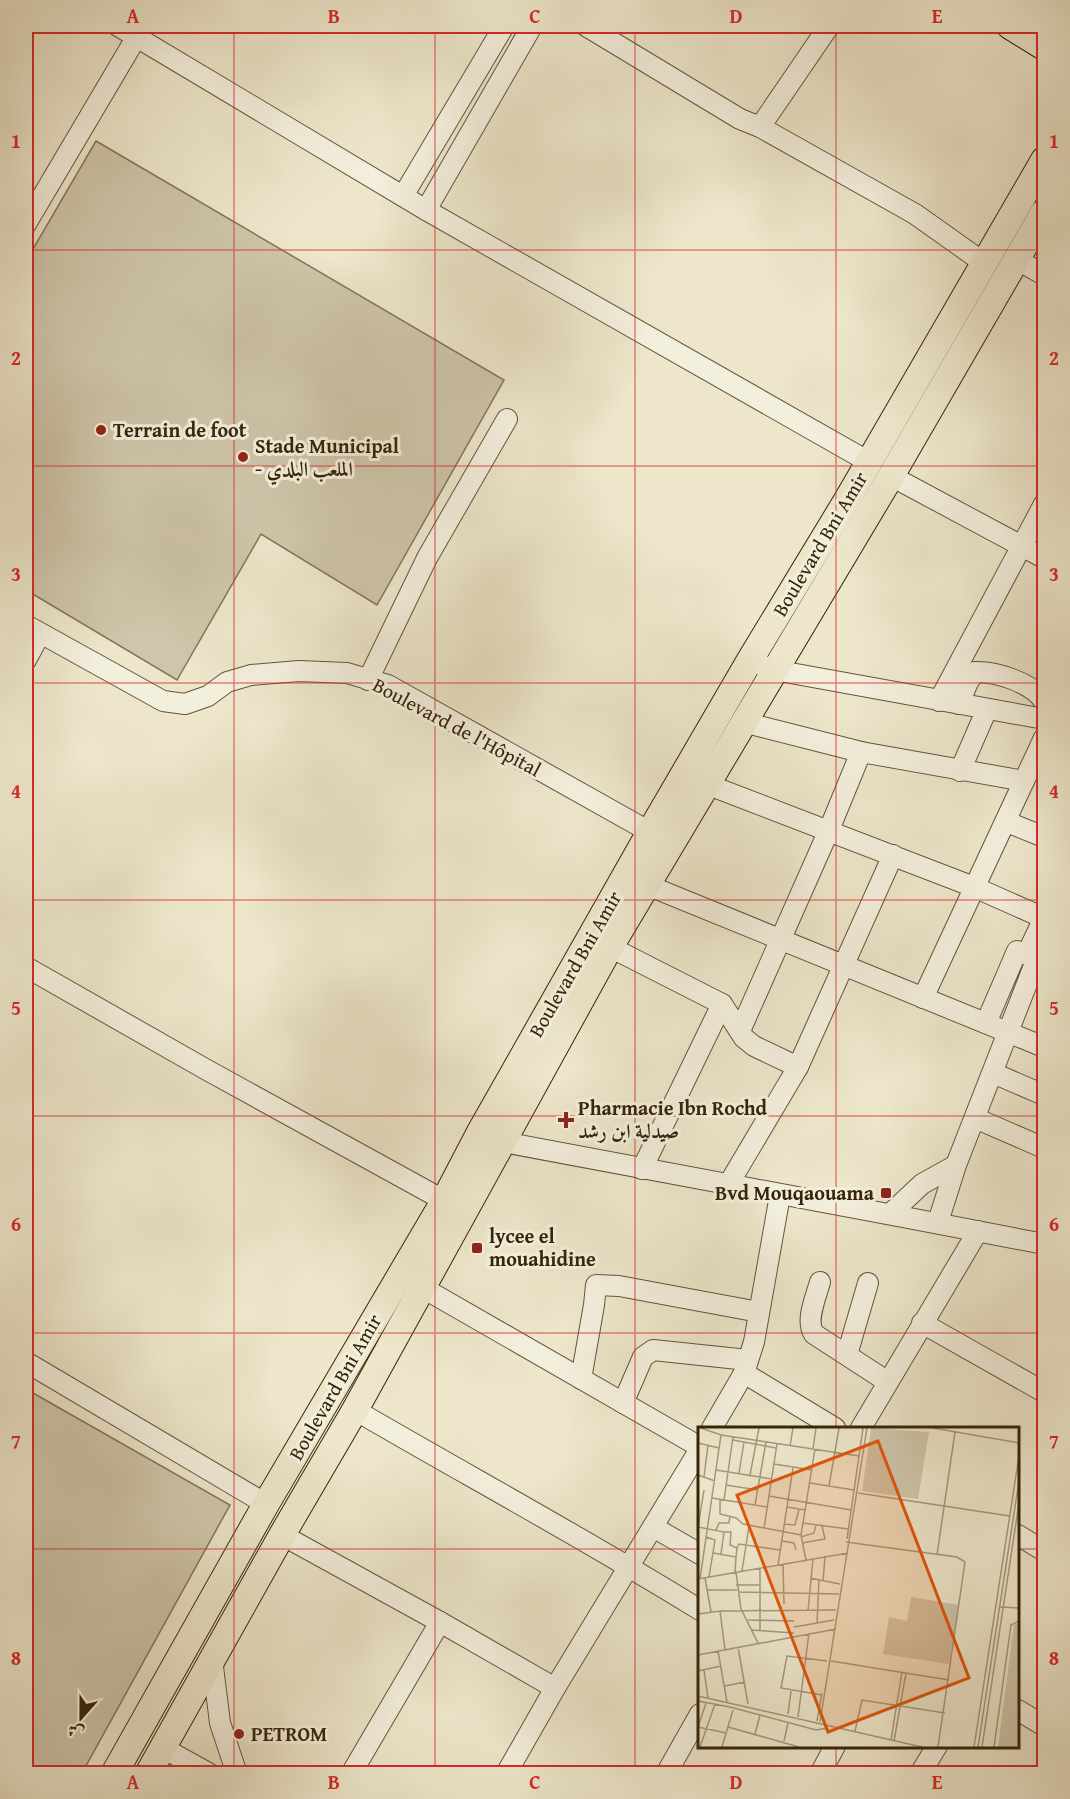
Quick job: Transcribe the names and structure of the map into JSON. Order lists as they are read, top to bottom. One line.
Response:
{"streets":{"main road":["Boulevard Bni Amir"],"street":["Boulevard de l'Hôpital"]},"crossings":[["Boulevard Bni Amir","Boulevard de l'Hôpital"]],"places":{"other":["Terrain de foot","Stade Municipal - الملعب البلدي","PETROM"],"health":["Pharmacie Ibn Rochd صيدلية ابن رشد"],"transit":["Bvd Mouqaouama","lycee el mouahidine"]},"north":"bottom","grid":{"columns":["A","B","C","D","E"],"rows":["1","2","3","4","5","6","7","8"]}}
